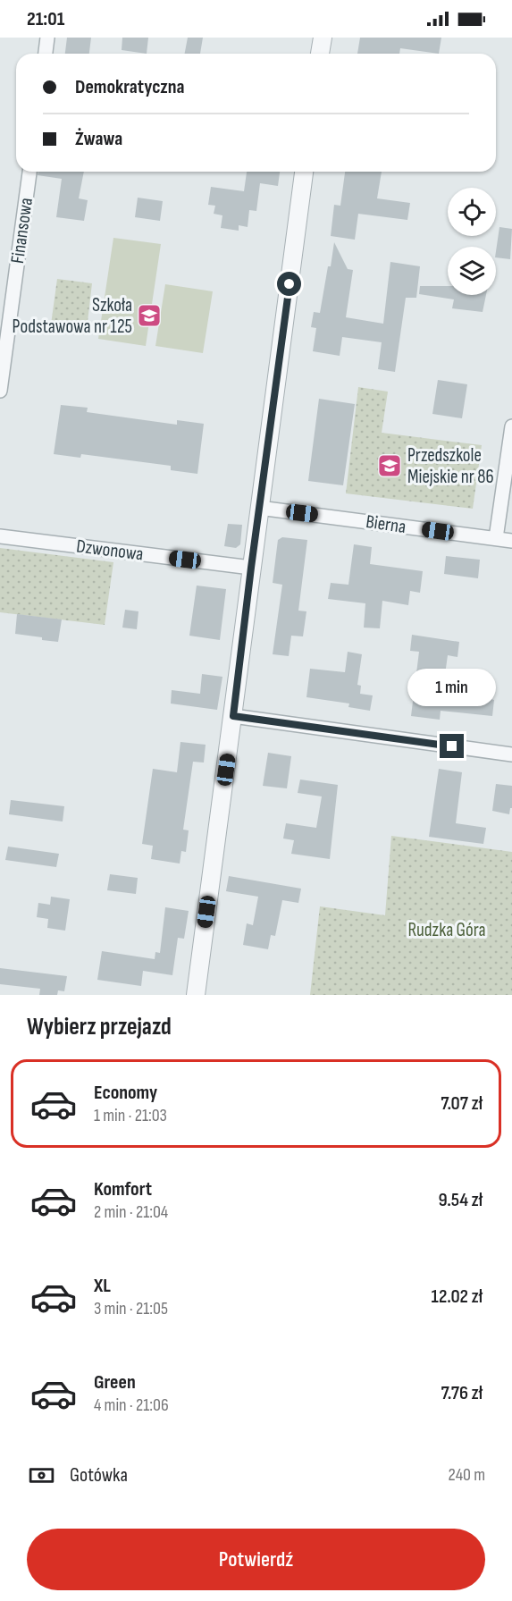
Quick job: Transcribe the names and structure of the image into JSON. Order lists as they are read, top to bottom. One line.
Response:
{"streets":{"street":["Finansowa","Bierna","Dzwonowa"]},"parks":["Rudzka Góra"],"places":{"school or university":["Szkoła Podstawowa nr 125","Przedszkole Miejskie nr 86"]},"page":{"status":"21:01","banner":["Demokratyczna","Żwawa"],"bubble":"1 min","heading":"Wybierz przejazd","list":[{"name":"Economy","note":"1 min · 21:03","value":"7.07 zł"},{"name":"Komfort","note":"2 min · 21:04","value":"9.54 zł"},{"name":"XL","note":"3 min · 21:05","value":"12.02 zł"},{"name":"Green","note":"4 min · 21:06","value":"7.76 zł"}],"pay":["Gotówka","240 m"],"buttons":"Potwierdź"}}
